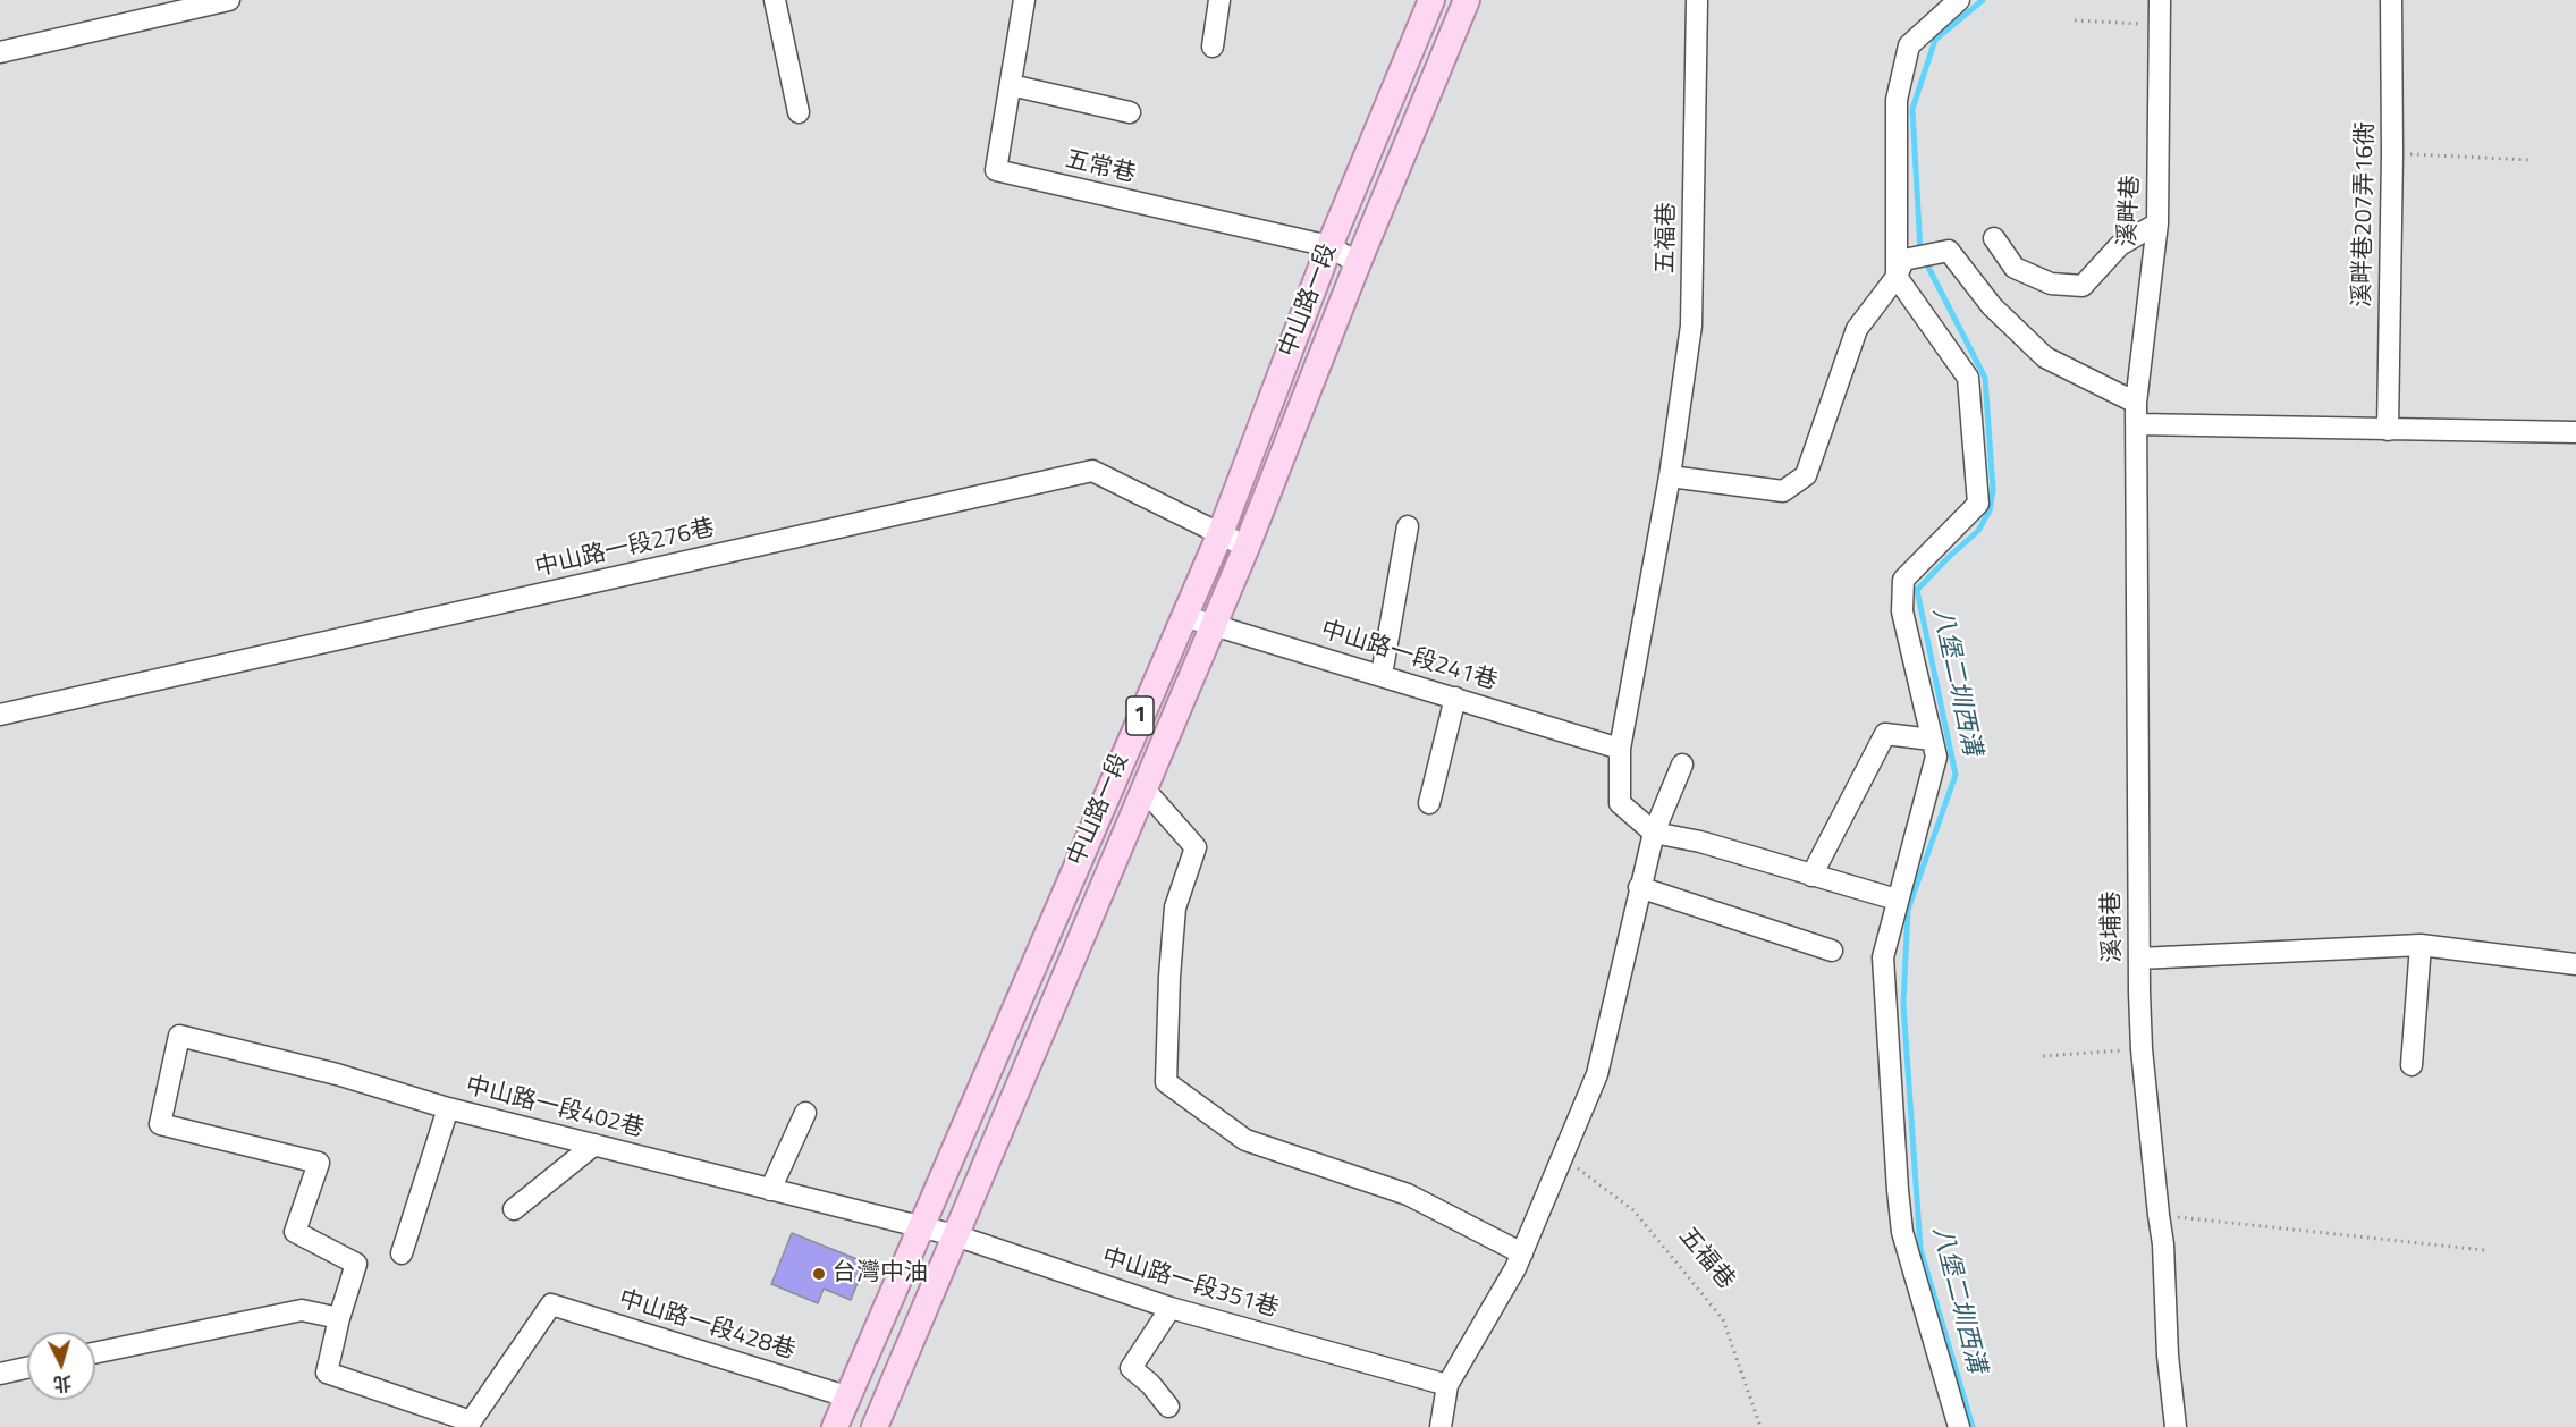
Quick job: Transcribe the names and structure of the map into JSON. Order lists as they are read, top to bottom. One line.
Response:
{"streets":{"main road":["中山路一段","1"],"street":["五常巷","溪畔巷","溪畔巷207弄16衖","五福巷","中山路一段276巷","中山路一段241巷","溪埔巷","中山路一段402巷","中山路一段351巷","中山路一段428巷"]},"crossings":[["五常巷","中山路一段"],["溪畔巷","溪埔巷"],["五福巷","中山路一段241巷"],["中山路一段","中山路一段276巷"],["中山路一段","中山路一段241巷"],["中山路一段","中山路一段402巷"],["中山路一段","中山路一段351巷"],["中山路一段","中山路一段428巷"],["中山路一段402巷","中山路一段351巷"],["中山路一段402巷","中山路一段428巷"]],"water":["八堡二圳西溝"],"places":["台灣中油"],"north":"bottom"}
